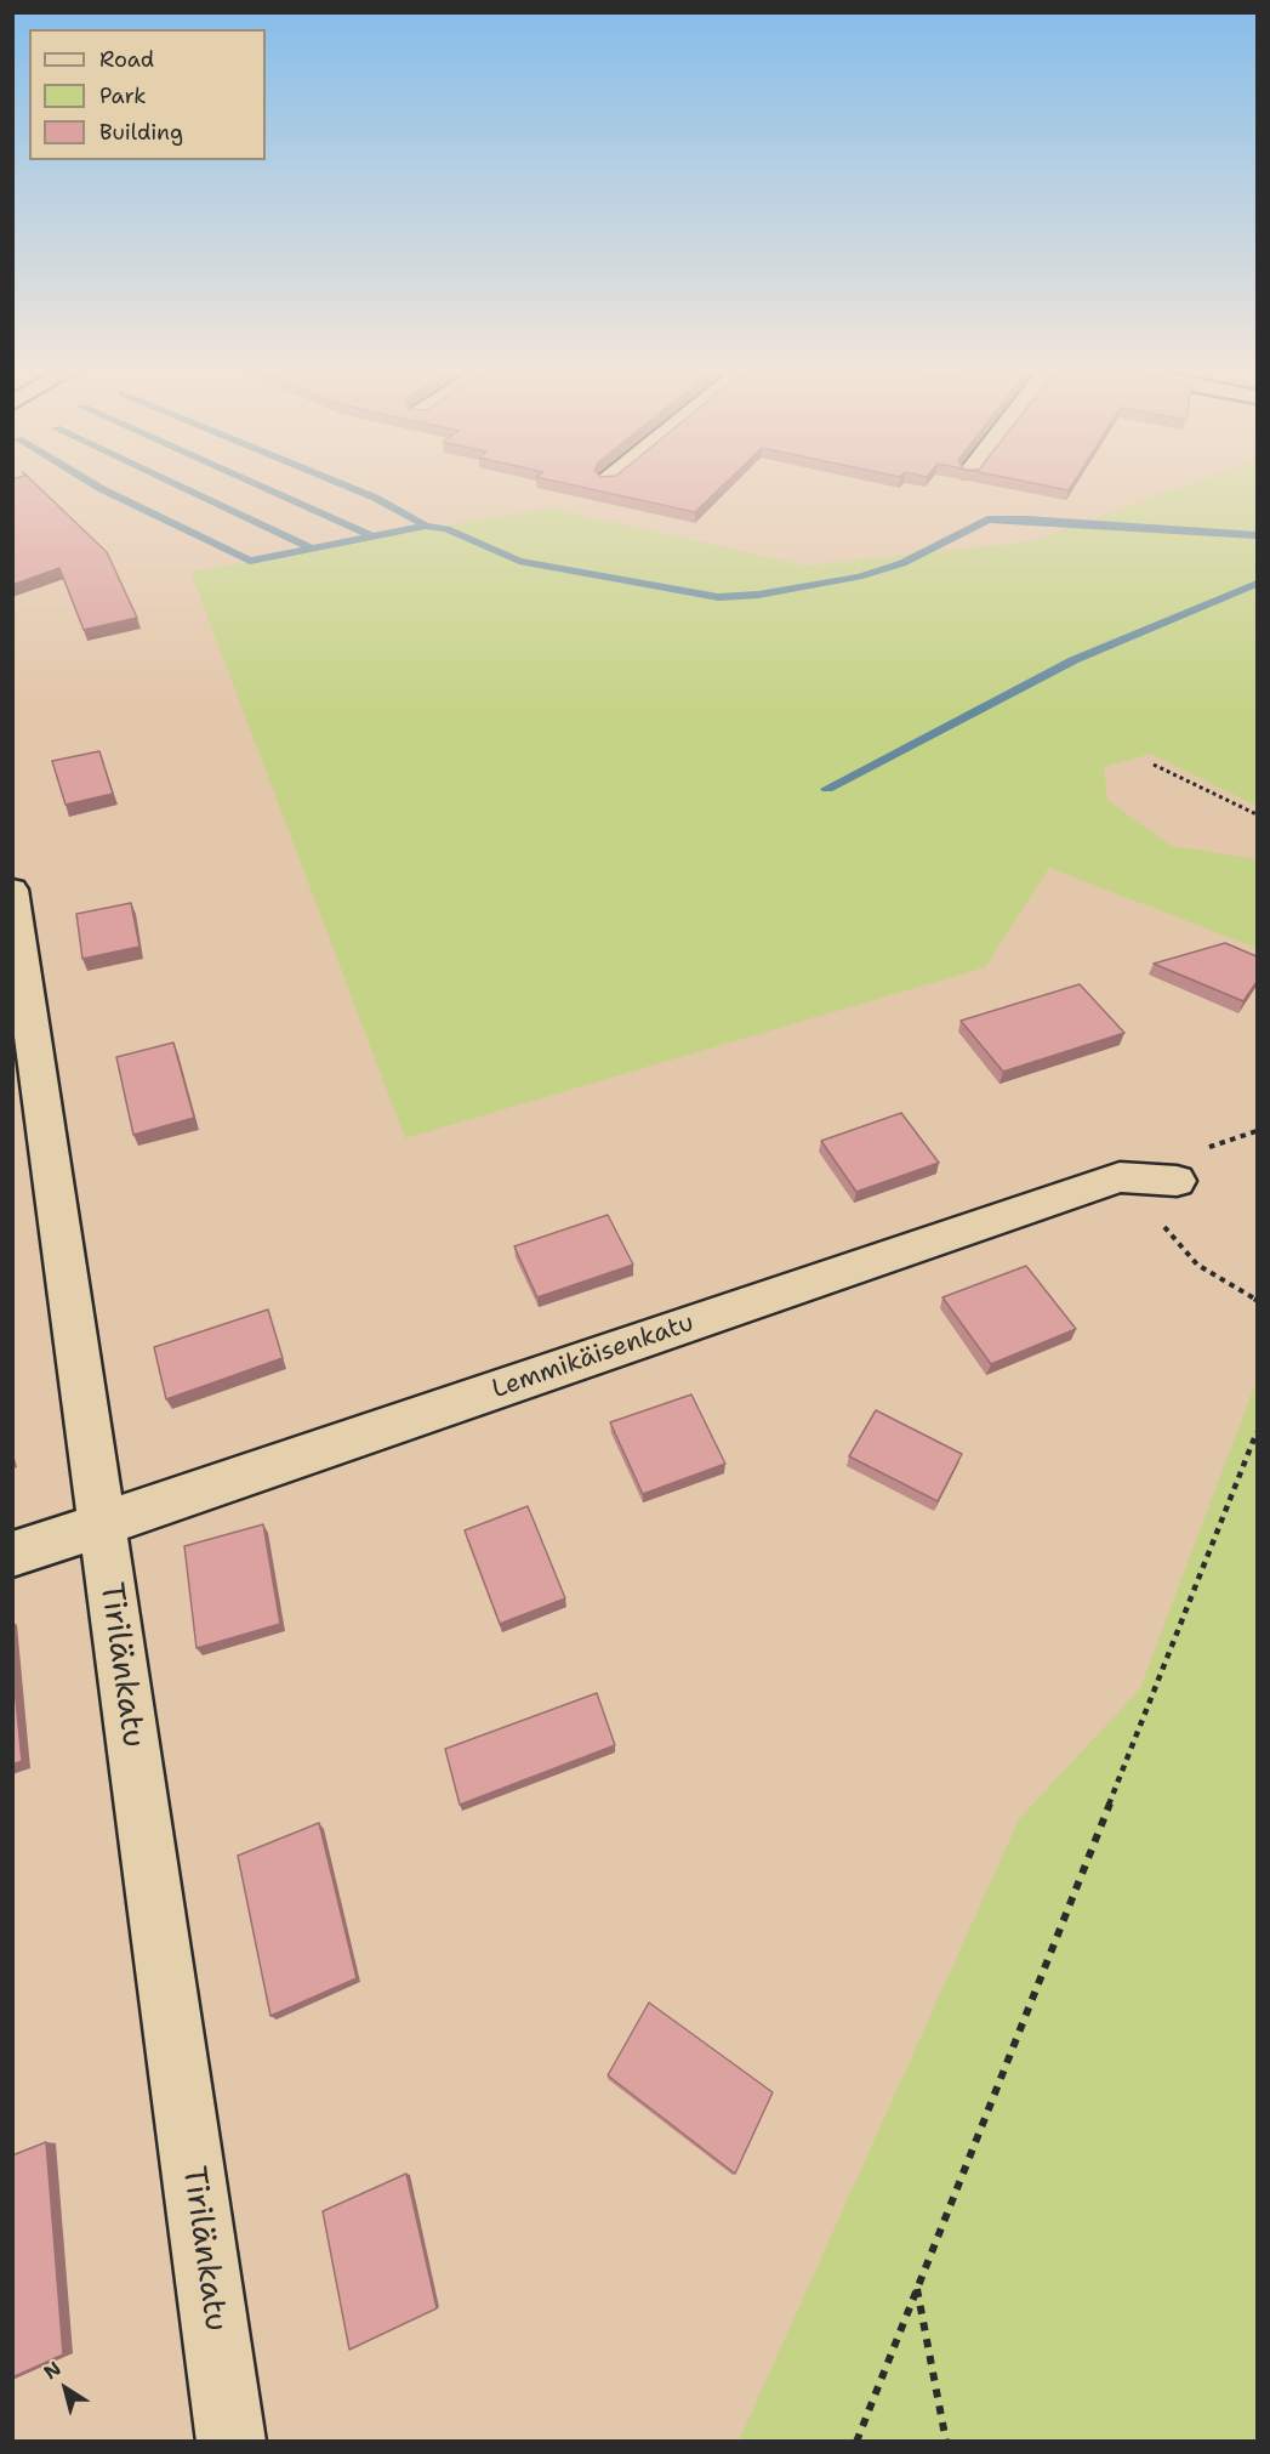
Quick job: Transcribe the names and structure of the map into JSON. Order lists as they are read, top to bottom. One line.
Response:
{"streets":{"street":["Lemmikäisenkatu","Tirilänkatu"]},"crossings":[["Lemmikäisenkatu","Tirilänkatu"]],"legend":["Road","Park","Building"],"north":"top left"}
